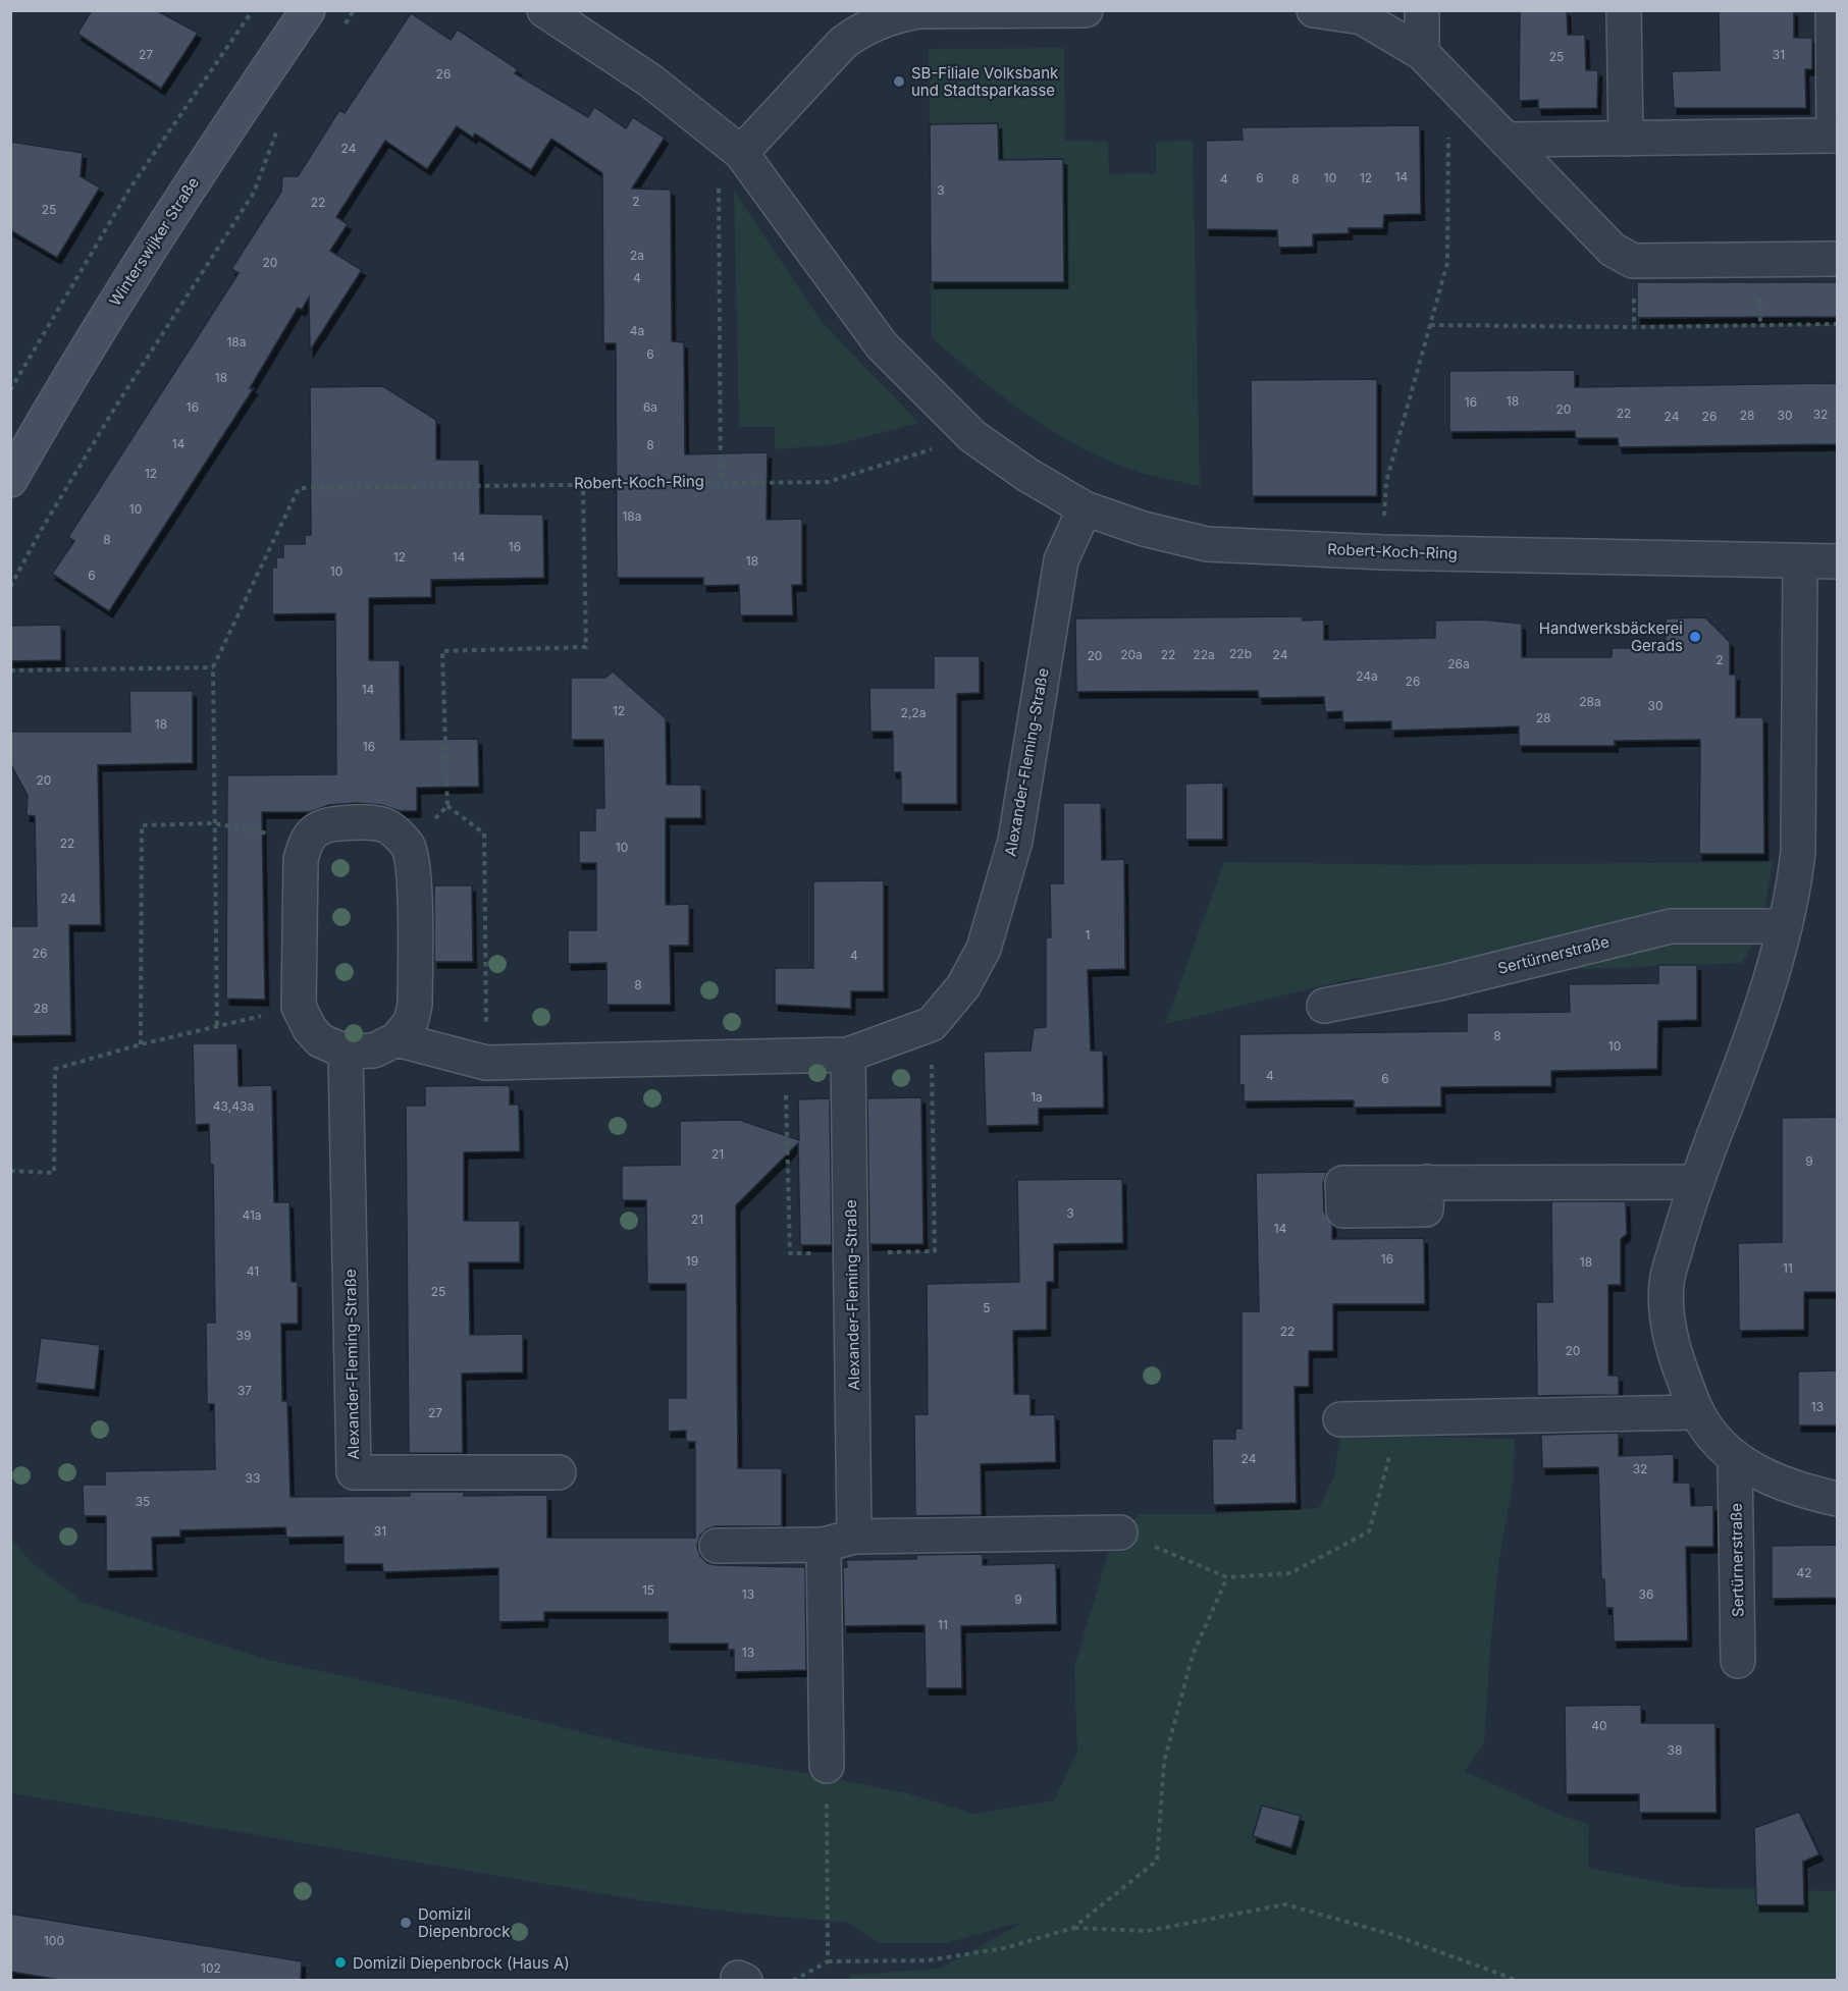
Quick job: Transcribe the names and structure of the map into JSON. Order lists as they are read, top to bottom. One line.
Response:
{"streets":{"main road":["Winterswijker Straße"],"street":["Robert-Koch-Ring","Alexander-Fleming-Straße","Sertürnerstraße"]},"crossings":[["Robert-Koch-Ring","Alexander-Fleming-Straße"]],"places":["SB-Filiale Volksbank und Stadtsparkasse","Handwerksbäckerei Gerads","Domizil Diepenbrock","Domizil Diepenbrock (Haus A)"],"house_numbers":["27","31","25","26","24","14","6","10","12","4","8","3","2","22","25","2a","20","4","4a","18a","6","18","18","16","16","6a","20","22","32","28","30","24","26","14","8","12","10","18a","8","16","12","14","18","10","6","22b","20a","22","22a","24","20","2","26a","24a","26","14","28a","30","12","2,2a","28","18","16","20","22","10","24","1","26","4","8","28","8","10","4","6","1a","43,43a","21","9","3","41a","21","14","16","19","18","11","41","25","5","22","39","20","37","13","27","24","32","33","35","31","42","15","13","36","9","11","13","40","38","100","102"]}
